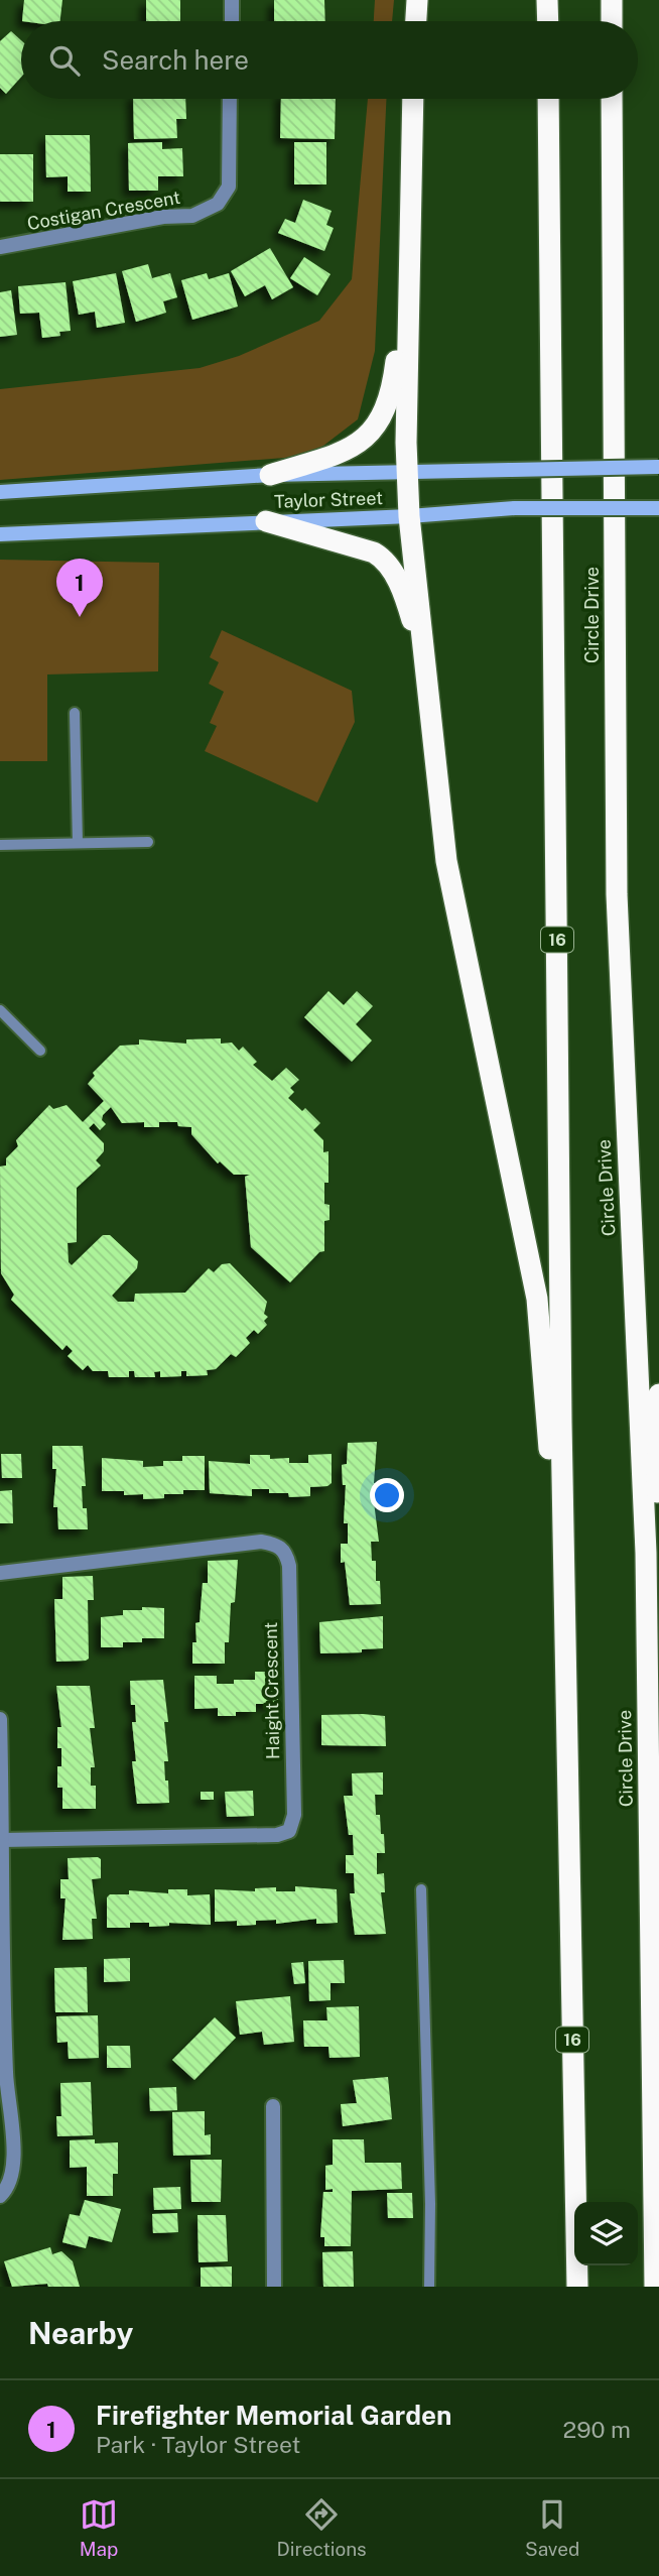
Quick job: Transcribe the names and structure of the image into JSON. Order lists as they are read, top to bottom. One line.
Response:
{"streets":{"highway":["Circle Drive","16"],"main road":["Taylor Street"],"street":["Costigan Crescent","Haight Crescent"]},"page":{"search":"Search here","pins":"1","heading":"Nearby","list":[{"mark":"1","name":"Firefighter Memorial Garden","note":"Park · Taylor Street","value":"290 m"}],"nav":["Map","Directions","Saved"]}}
